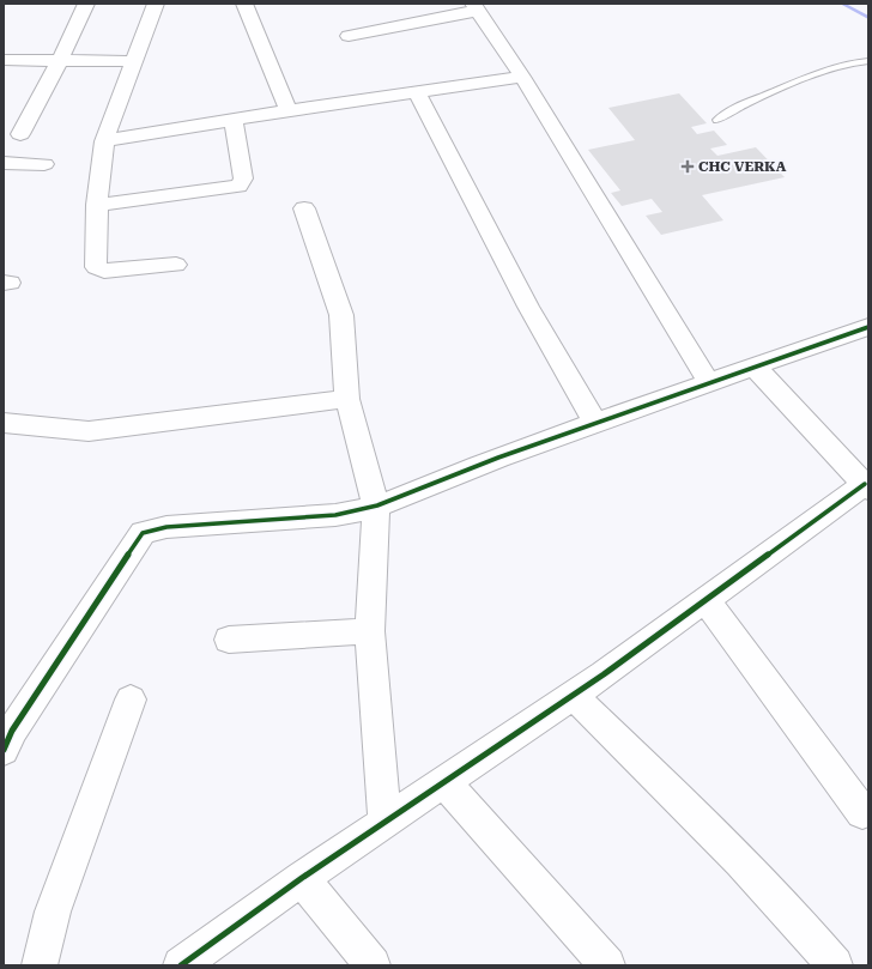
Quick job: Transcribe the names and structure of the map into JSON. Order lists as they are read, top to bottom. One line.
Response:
{"places":{"health":["CHC VERKA"]}}
